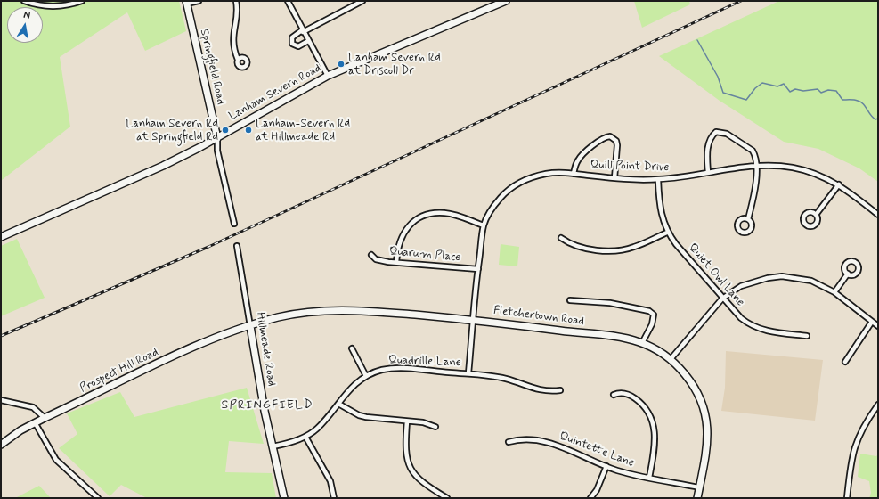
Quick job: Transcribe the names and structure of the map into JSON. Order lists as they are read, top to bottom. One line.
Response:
{"streets":{"street":["Springfield Road","Lanham Severn Road","Quill Point Drive","Quarum Place","Quiet Owl Lane","Fletchertown Road","Hillmeade Road","Quadrille Lane","Prospect Hill Road","Quintette Lane"]},"crossings":[["Springfield Road","Lanham Severn Road"],["Quill Point Drive","Quarum Place"],["Quill Point Drive","Quiet Owl Lane"],["Quill Point Drive","Fletchertown Road"],["Quill Point Drive","Quadrille Lane"],["Fletchertown Road","Hillmeade Road"],["Fletchertown Road","Prospect Hill Road"],["Fletchertown Road","Quintette Lane"],["Hillmeade Road","Quadrille Lane"],["Hillmeade Road","Prospect Hill Road"]],"districts":["SPRINGFIELD"],"places":["Lanham Severn Rd at Driscoll Dr","Lanham Severn Rd at Springfield Rd","Lanham-Severn Rd at Hillmeade Rd"],"north":"top"}
